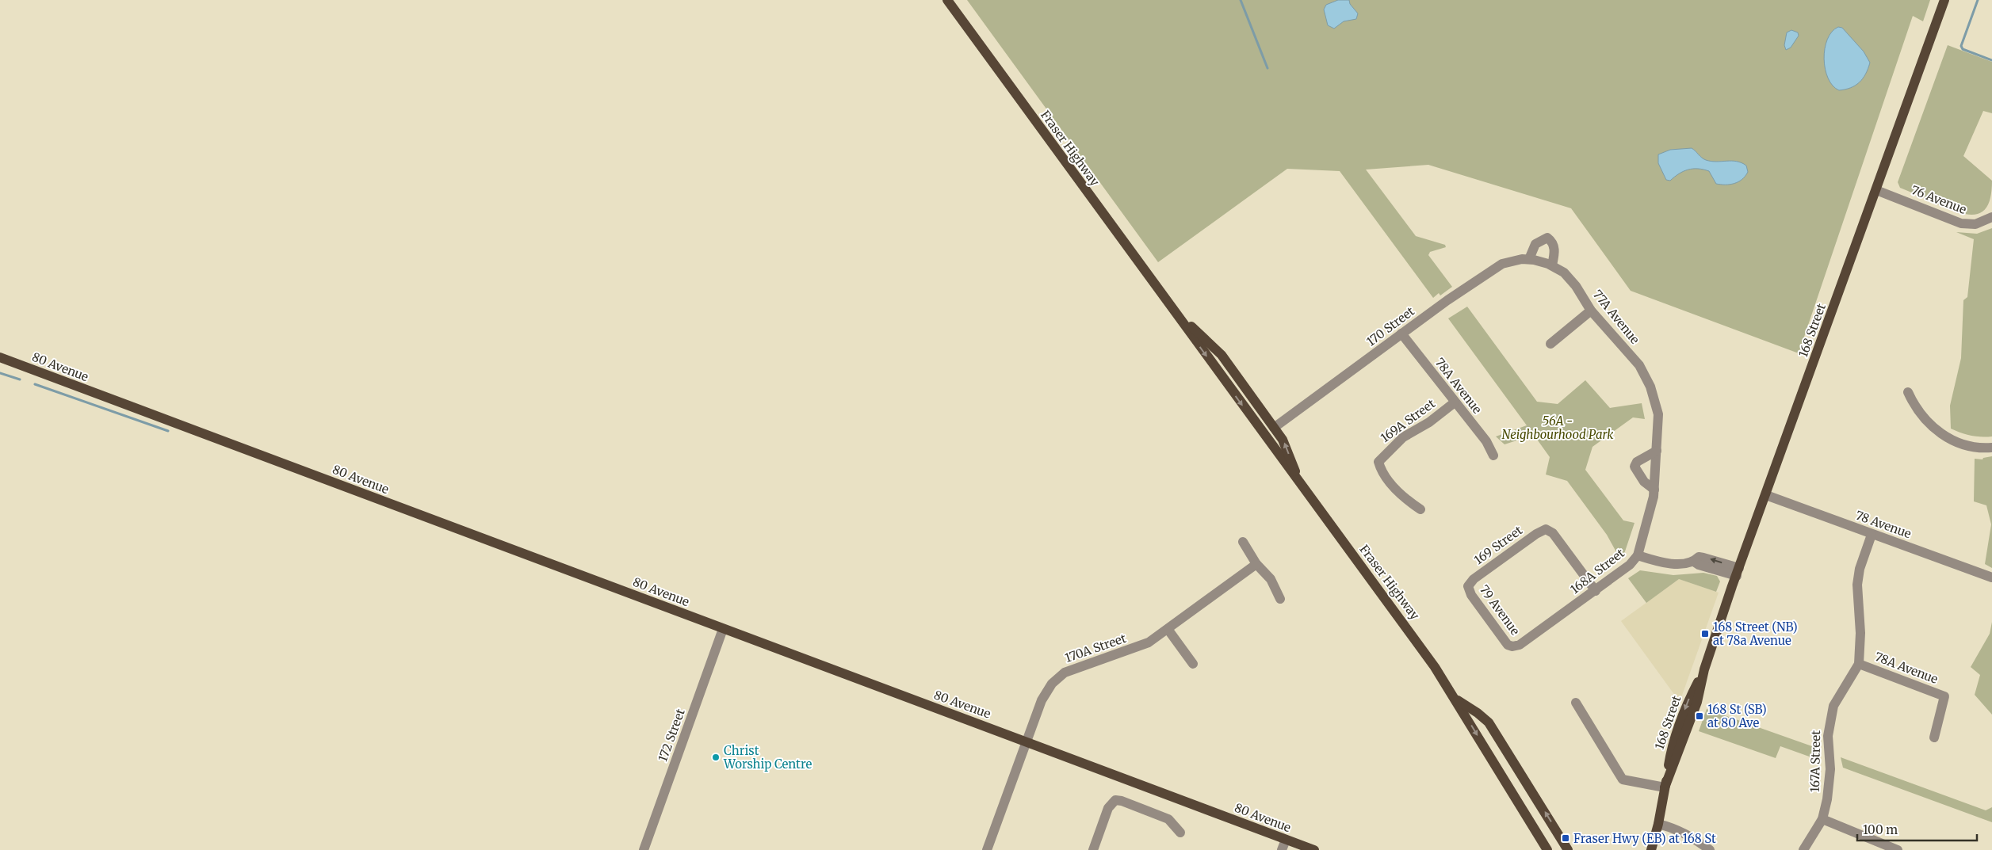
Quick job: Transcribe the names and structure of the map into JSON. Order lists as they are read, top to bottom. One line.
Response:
{"streets":{"main road":["Fraser Highway","168 Street","80 Avenue"],"street":["76 Avenue","77A Avenue","170 Street","78A Avenue","169A Street","78 Avenue","169 Street","168A Street","79 Avenue","170A Street","172 Street","167A Street"]},"crossings":[["Fraser Highway","170 Street"],["76 Avenue","168 Street"],["77A Avenue","170 Street"],["77A Avenue","168A Street"],["170 Street","78A Avenue"],["168 Street","78 Avenue"],["80 Avenue","170A Street"],["80 Avenue","172 Street"],["78A Avenue","169A Street"],["78A Avenue","167A Street"],["78 Avenue","167A Street"],["169 Street","168A Street"],["169 Street","79 Avenue"],["168A Street","79 Avenue"]],"parks":["56A - Neighbourhood Park"],"places":{"transit":["168 Street (NB) at 78a Avenue","168 St (SB) at 80 Ave","Fraser Hwy (EB) at 168 St"],"other":["Christ Worship Centre"]},"scale_bar":"100 m"}
